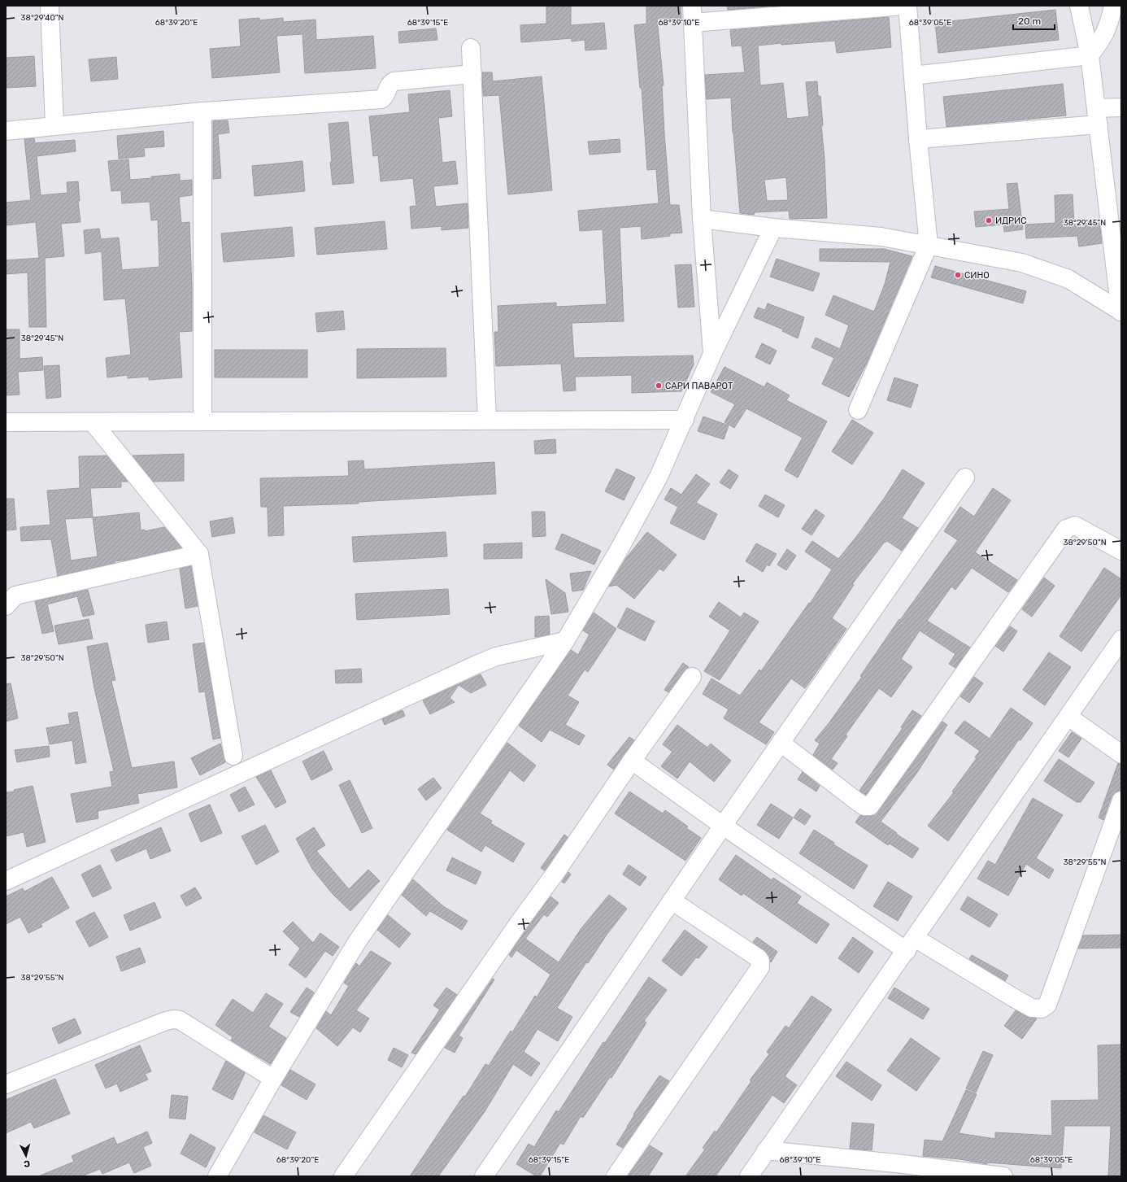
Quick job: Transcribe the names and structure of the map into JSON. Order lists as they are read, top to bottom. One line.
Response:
{"places":["ИДРИС","СИНО","САРИ ПАВАРОТ"],"scale_bar":"20 m","north":"bottom","coordinates":["38°29'40\"N","68°39'20\"E","68°39'15\"E","68°39'10\"E","68°39'05\"E","38°29'45\"N","38°29'50\"N","38°29'55\"N"]}
